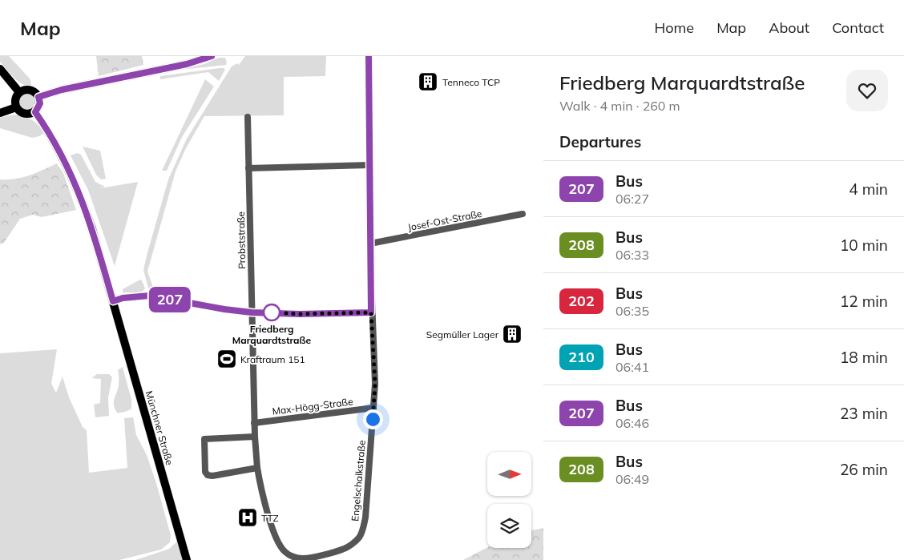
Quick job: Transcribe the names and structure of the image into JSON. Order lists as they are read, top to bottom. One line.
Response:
{"streets":{"main road":["Münchner Straße"],"street":["Josef-Ost-Straße","Probststraße","Max-Högg-Straße","Engelschalkstraße"]},"crossings":[["Josef-Ost-Straße","Engelschalkstraße"],["Probststraße","Max-Högg-Straße"],["Probststraße","Engelschalkstraße"],["Max-Högg-Straße","Engelschalkstraße"]],"places":{"building":["Tenneco TCP","Segmüller Lager"],"other":["Friedberg Marquardtstraße"],"sports":["Kraftraum 151"],"hospital":["TTZ"]},"lines":["bus line 207"],"north":"right","page":{"header":"Map","nav":["Home","Map","About","Contact"],"on_map":"207","heading":[["Friedberg Marquardtstraße","Walk · 4 min · 260 m"],"Departures"],"list":[{"mark":"207","name":"Bus","note":"06:27","value":"4 min"},{"mark":"208","name":"Bus","note":"06:33","value":"10 min"},{"mark":"202","name":"Bus","note":"06:35","value":"12 min"},{"mark":"210","name":"Bus","note":"06:41","value":"18 min"},{"mark":"207","name":"Bus","note":"06:46","value":"23 min"},{"mark":"208","name":"Bus","note":"06:49","value":"26 min"}]}}
